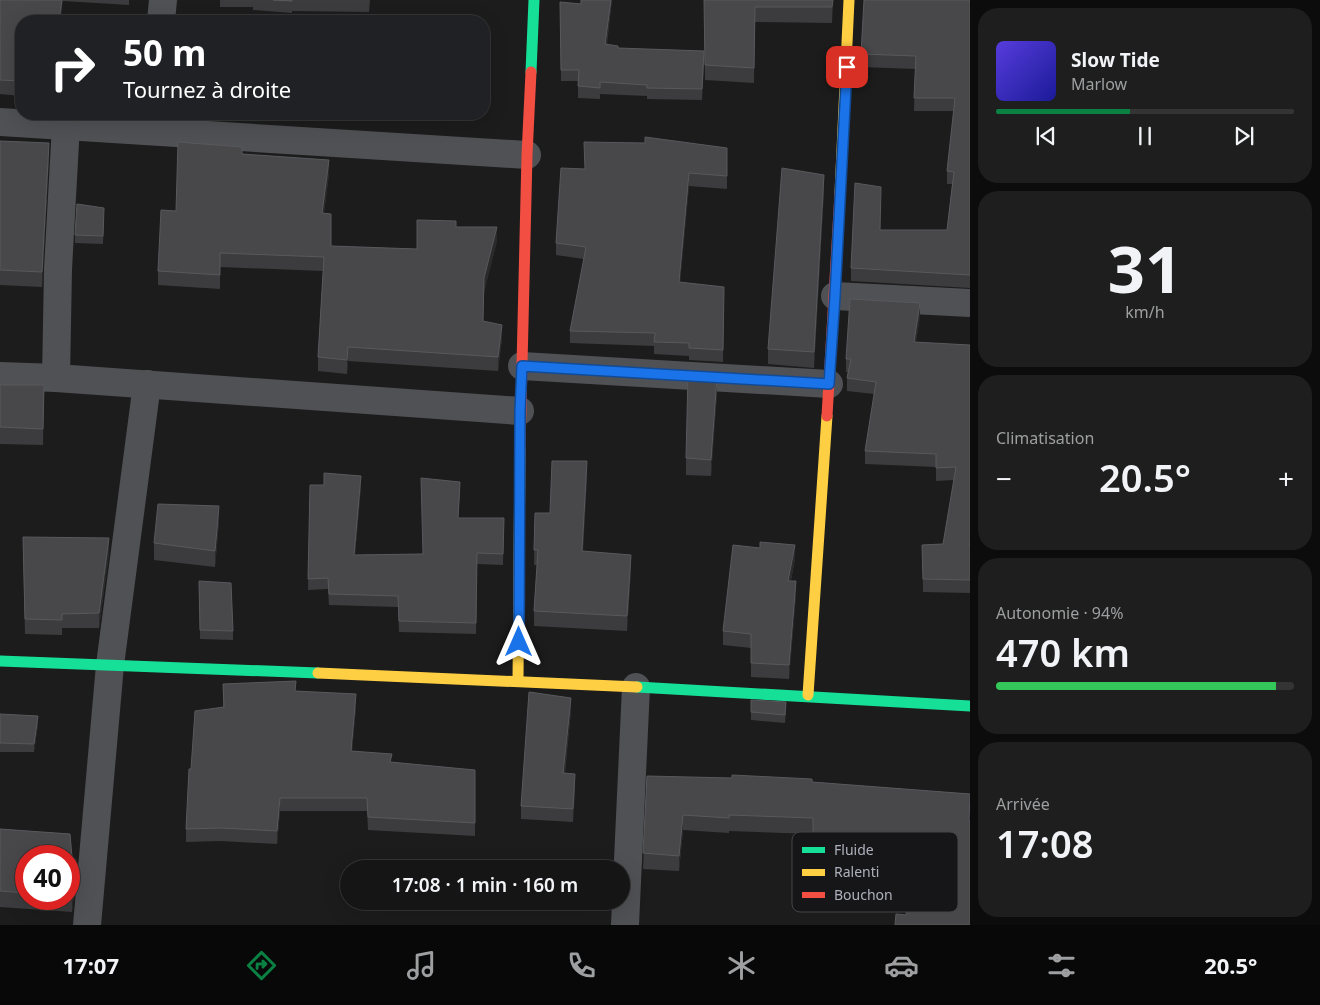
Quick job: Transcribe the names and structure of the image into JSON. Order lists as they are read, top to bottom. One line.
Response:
{"legend":["Fluide","Ralenti","Bouchon"],"page":{"turn":["50 m","Tournez à droite"],"song":["Slow Tide","Marlow"],"tile":[["31","km/h"],"Climatisation",["Autonomie · 94%","470 km"],["Arrivée","17:08"]],"heat":["−","20.5°","+"],"limit":"40","trip":"17:08 · 1 min · 160 m","tabs":["17:07","20.5°"]}}
